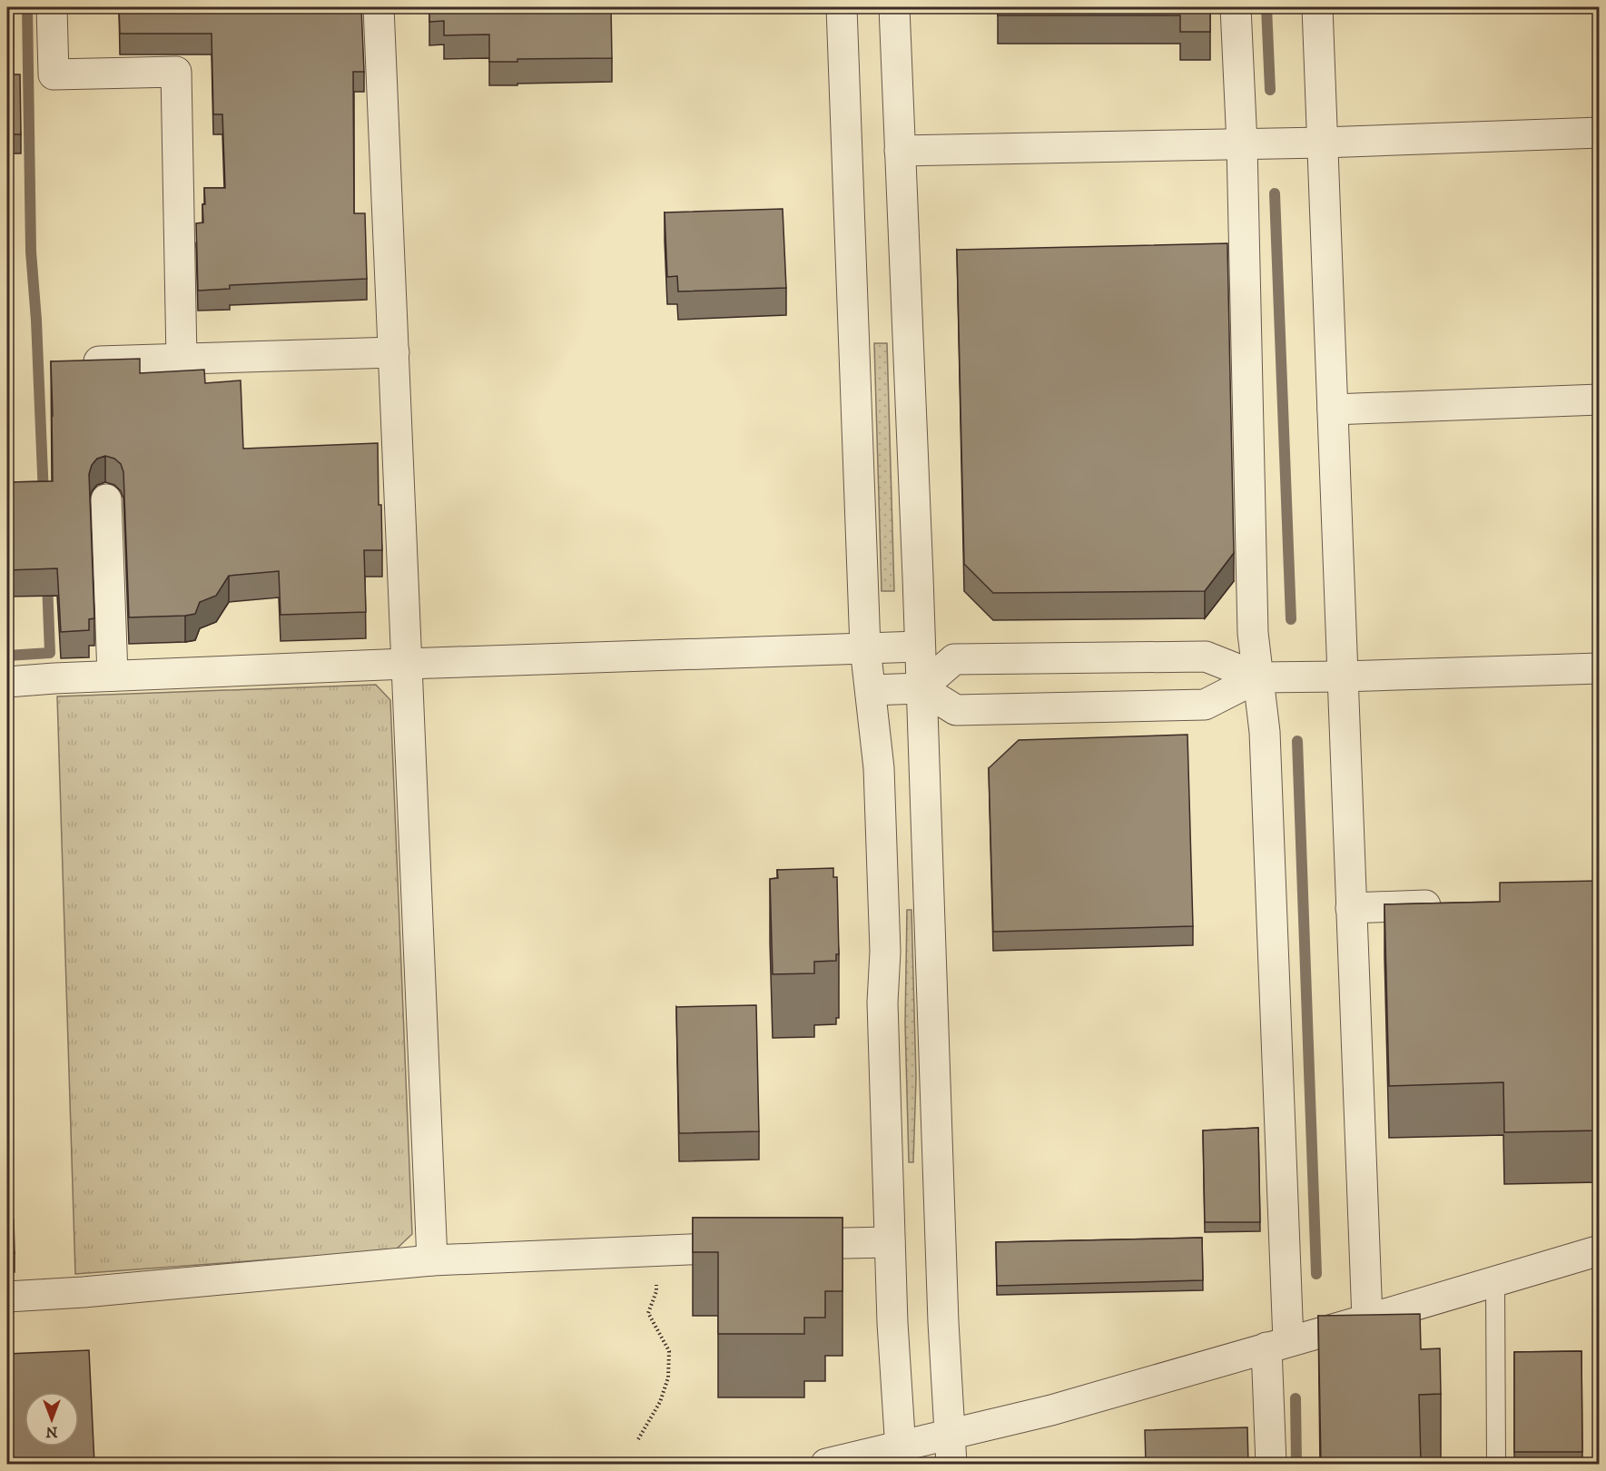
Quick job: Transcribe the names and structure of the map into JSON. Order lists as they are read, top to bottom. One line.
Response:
{"north":"bottom"}
